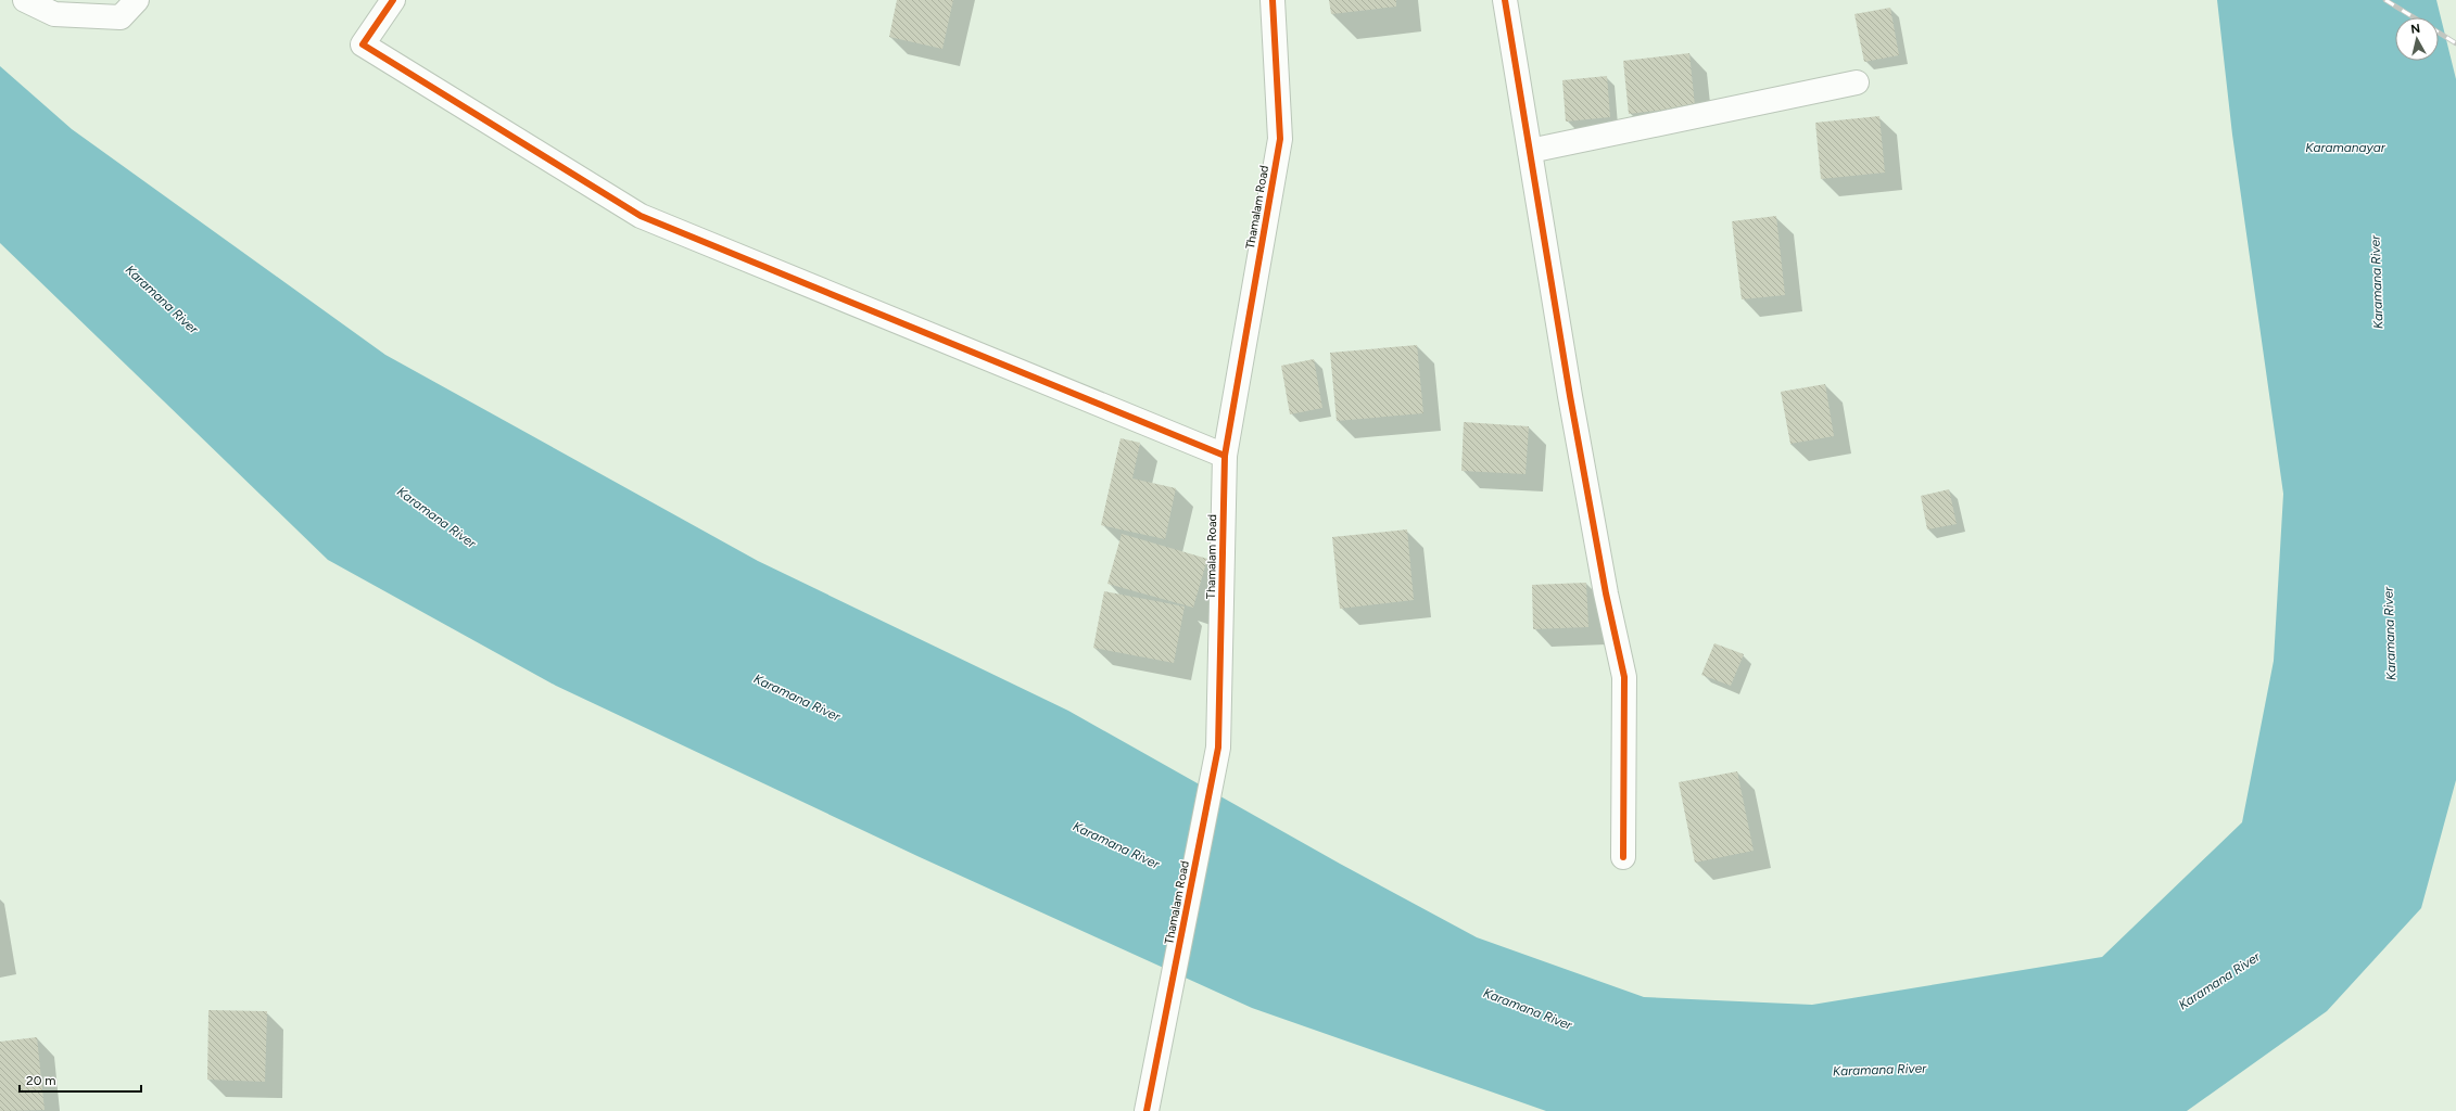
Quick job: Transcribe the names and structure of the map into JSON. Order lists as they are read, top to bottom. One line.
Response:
{"streets":{"street":["Thamalam Road"]},"water":["Karamanayar","Karamana River"],"scale_bar":"20 m","north":"top"}
